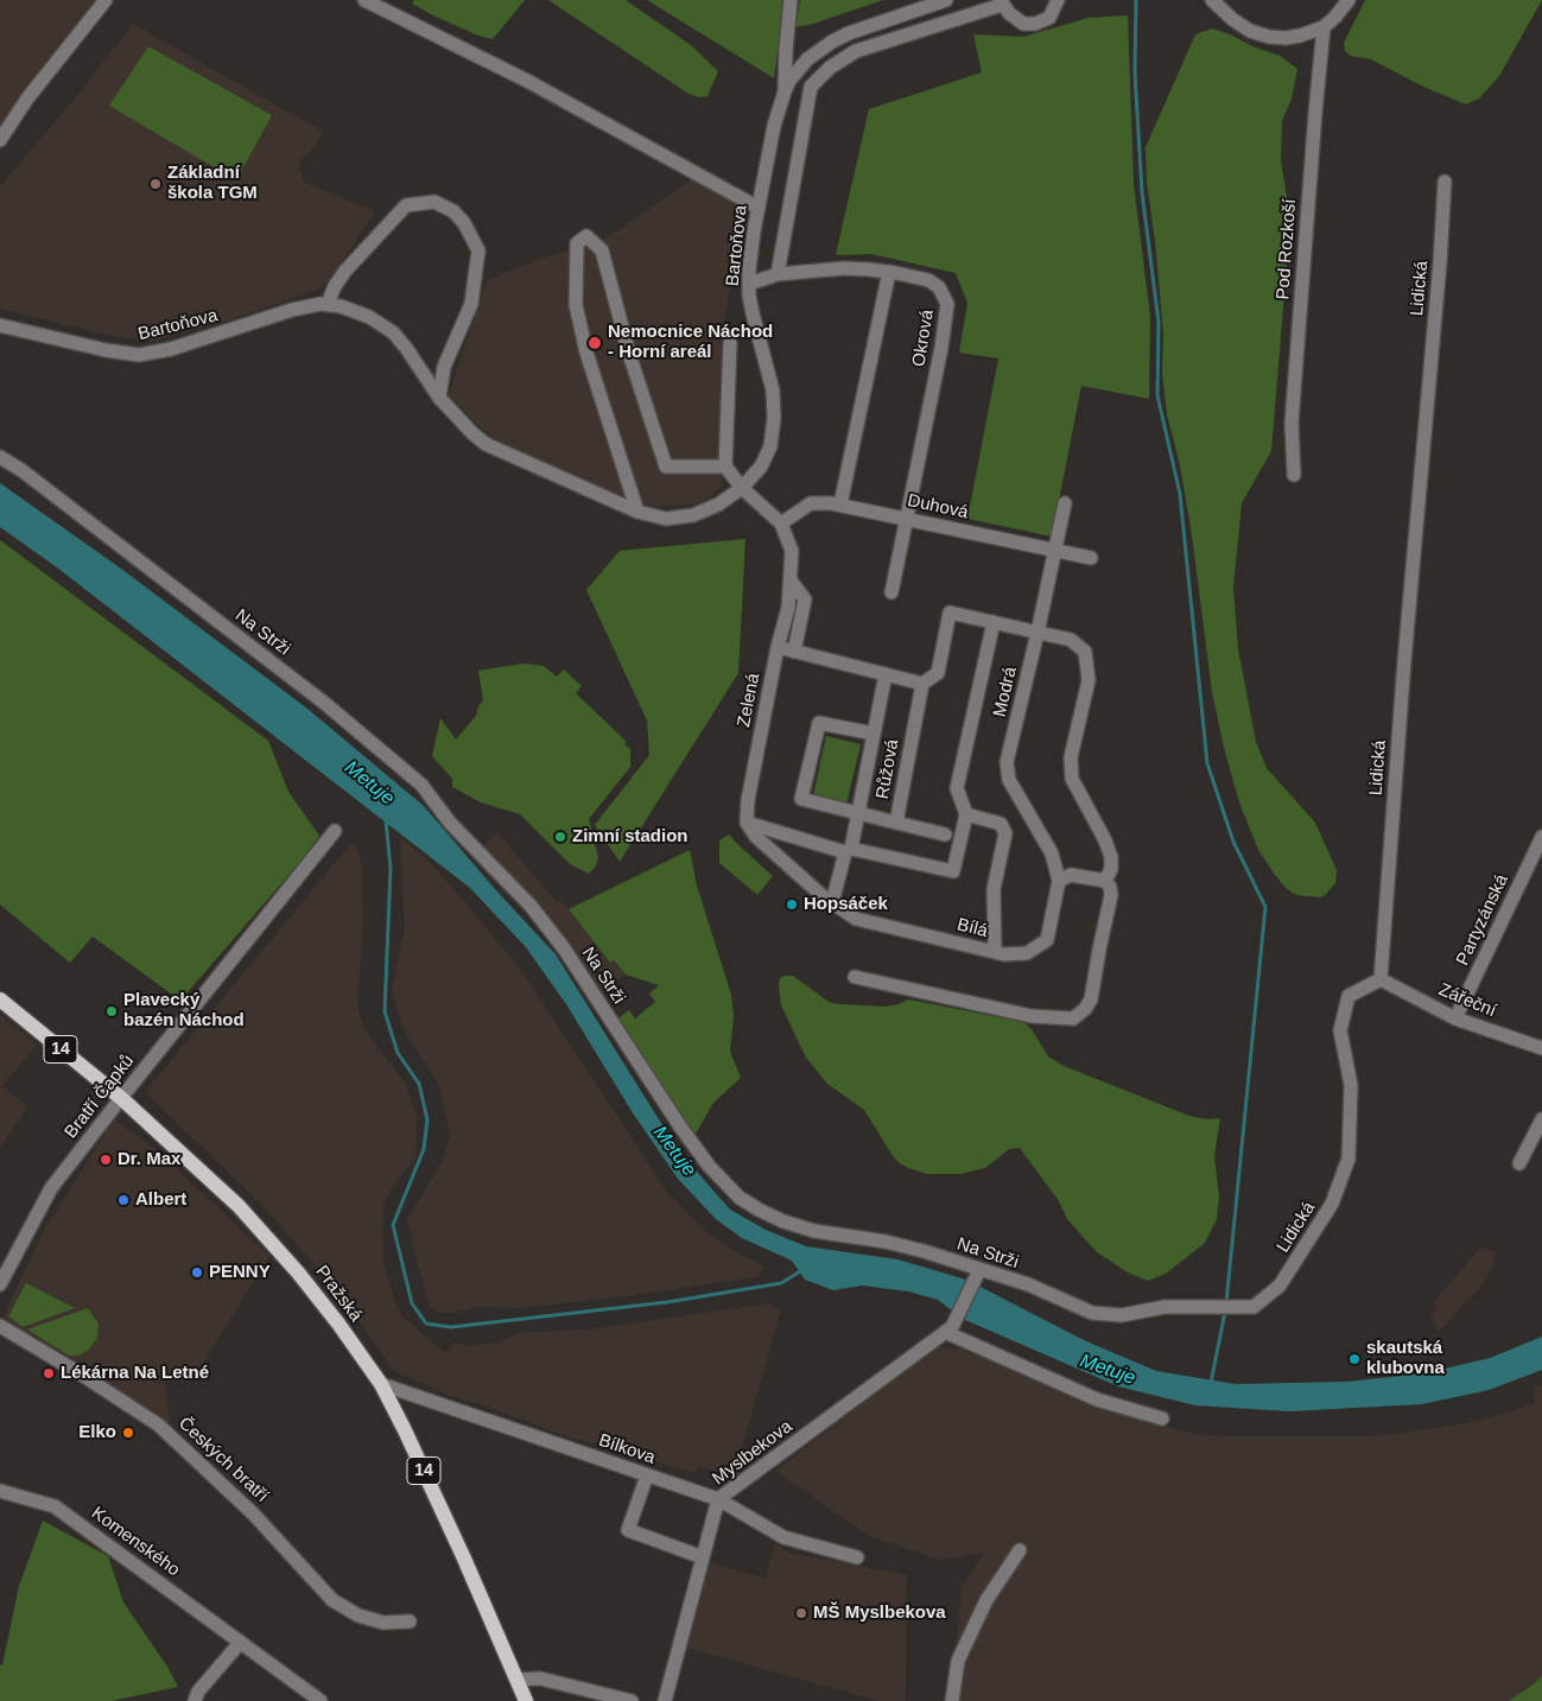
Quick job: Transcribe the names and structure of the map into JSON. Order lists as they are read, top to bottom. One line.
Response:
{"streets":{"main road":["14","Pražská"],"street":["Bartoňova","Pod Rozkoší","Lidická","Okrová","Duhová","Na Strži","Modrá","Zelená","Růžová","Partyzánská","Bílá","Zářeční","Bratří Čapků","Bílkova","Myslbekova","Českých bratří","Komenského"]},"crossings":[["Bartoňova","Okrová"],["Bartoňova","Zelená"],["Lidická","Na Strži"],["Lidická","Zářeční"],["Okrová","Duhová"],["Duhová","Modrá"],["Duhová","Zelená"],["Modrá","Růžová"],["Modrá","Bílá"],["Partyzánská","Zářeční"],["Bratří Čapků","Pražská"],["Pražská","Bílkova"],["Bílkova","Myslbekova"]],"water":["Metuje"],"places":["Základní škola TGM","Nemocnice Náchod - Horní areál","Zimní stadion","Hopsáček","Plavecký bazén Náchod","Dr. Max","Albert","PENNY","skautská klubovna","Lékárna Na Letné","Elko","MŠ Myslbekova"]}
